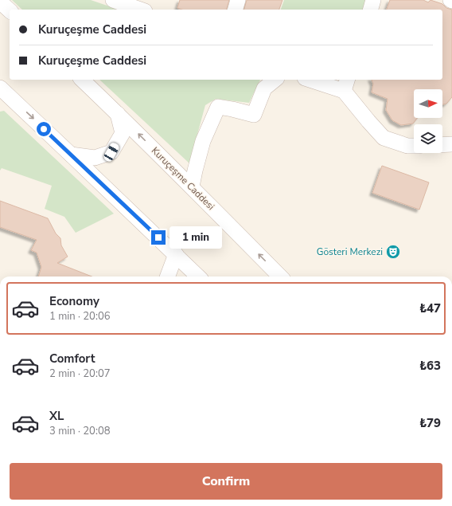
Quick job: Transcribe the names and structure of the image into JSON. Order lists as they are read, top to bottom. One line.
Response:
{"streets":{"street":["Kuruçeşme Caddesi"]},"places":{"theatre":["Gösteri Merkezi"]},"north":"right","page":{"banner":["Kuruçeşme Caddesi","Kuruçeşme Caddesi"],"bubble":"1 min","list":[{"name":"Economy","note":"1 min · 20:06","value":"₺47"},{"name":"Comfort","note":"2 min · 20:07","value":"₺63"},{"name":"XL","note":"3 min · 20:08","value":"₺79"}],"buttons":"Confirm"}}
